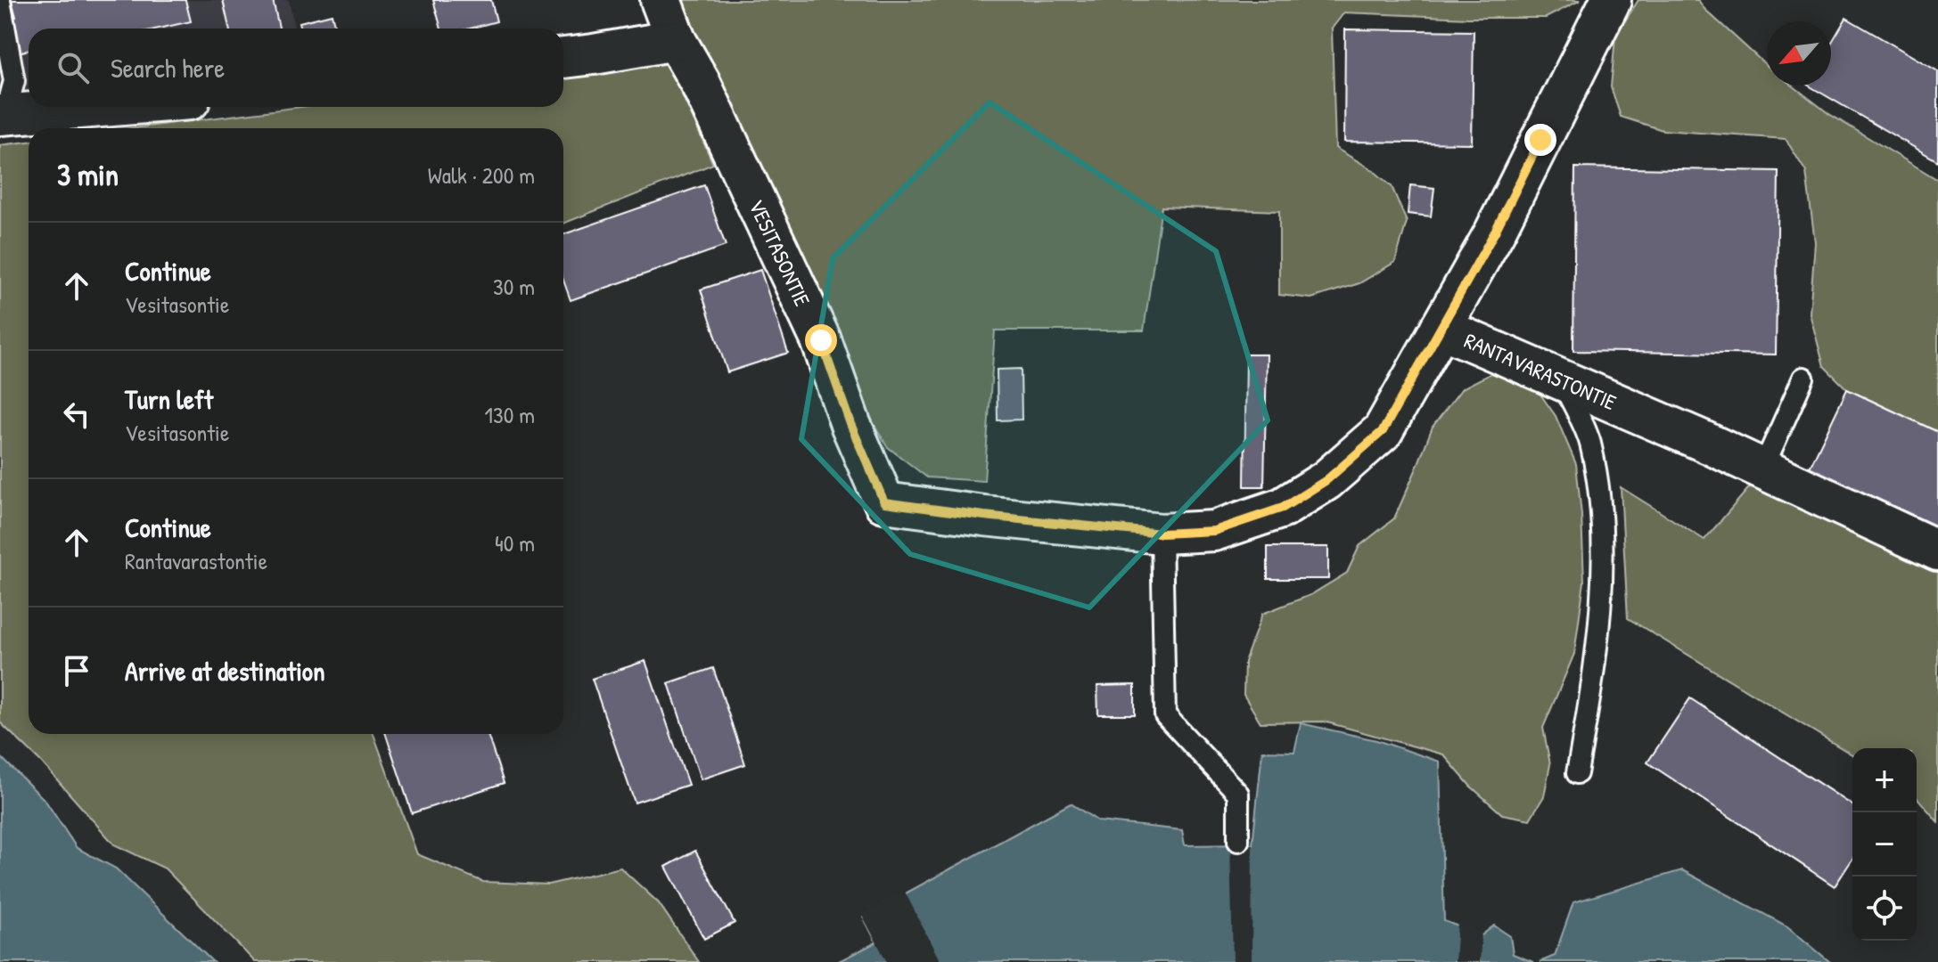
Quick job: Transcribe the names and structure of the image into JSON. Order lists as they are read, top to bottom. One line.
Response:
{"streets":{"street":["VESITASONTIE","RANTAVARASTONTIE"]},"crossings":[["VESITASONTIE","RANTAVARASTONTIE"]],"north":"bottom left","page":{"search":"Search here","heading":["3 min","Walk · 200 m"],"list":[["Continue","Vesitasontie","30 m"],["Turn left","Vesitasontie","130 m"],["Continue","Rantavarastontie","40 m"],"Arrive at destination"],"map_buttons":["+","−"]}}
